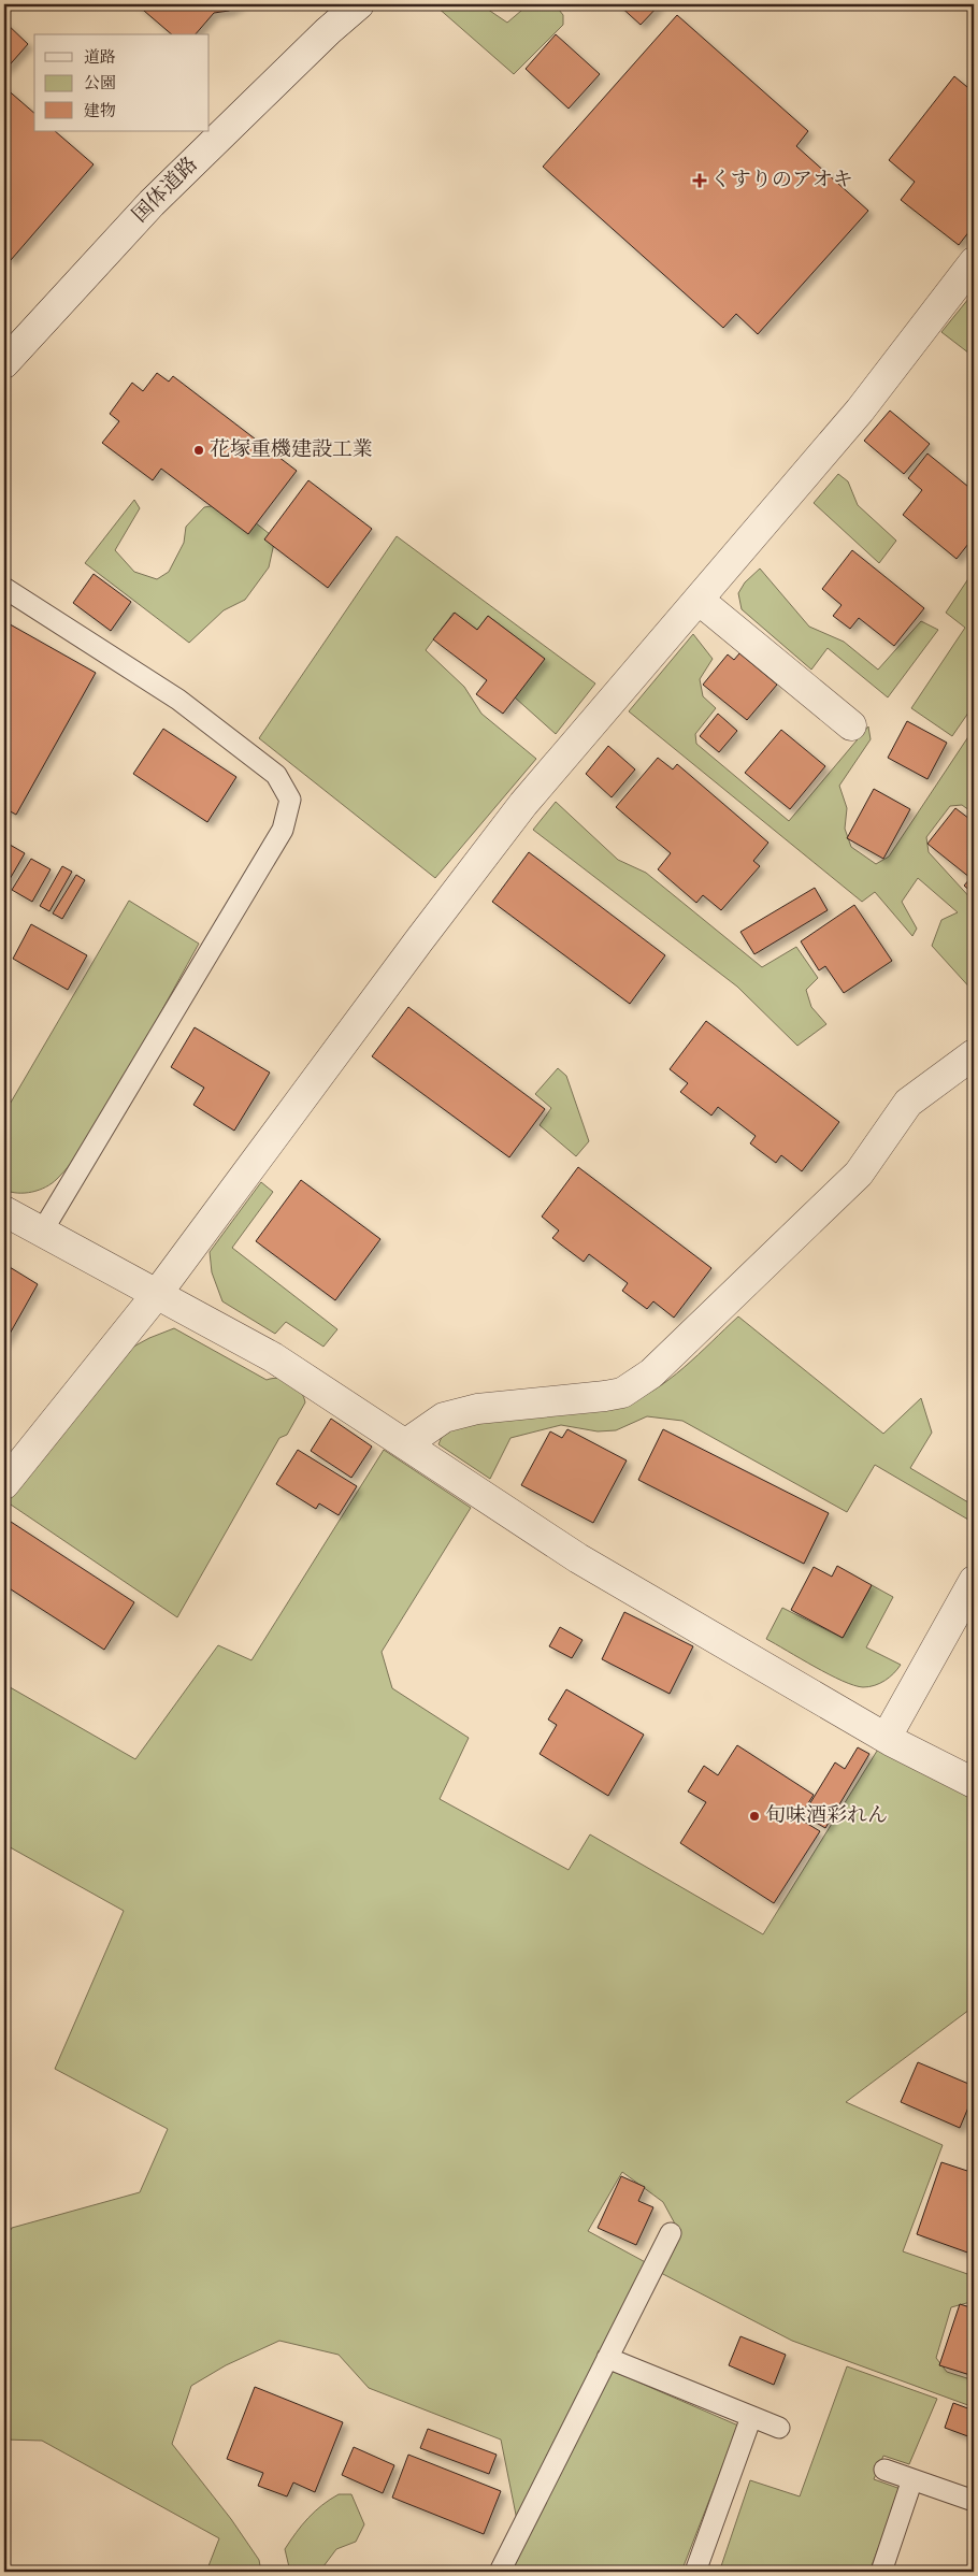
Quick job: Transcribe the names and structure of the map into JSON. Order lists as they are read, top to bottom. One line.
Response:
{"streets":{"street":["国体道路"]},"places":{"health":["くすりのアオキ"],"other":["花塚重機建設工業","旬味酒彩れん"]},"legend":["道路","公園","建物"]}
